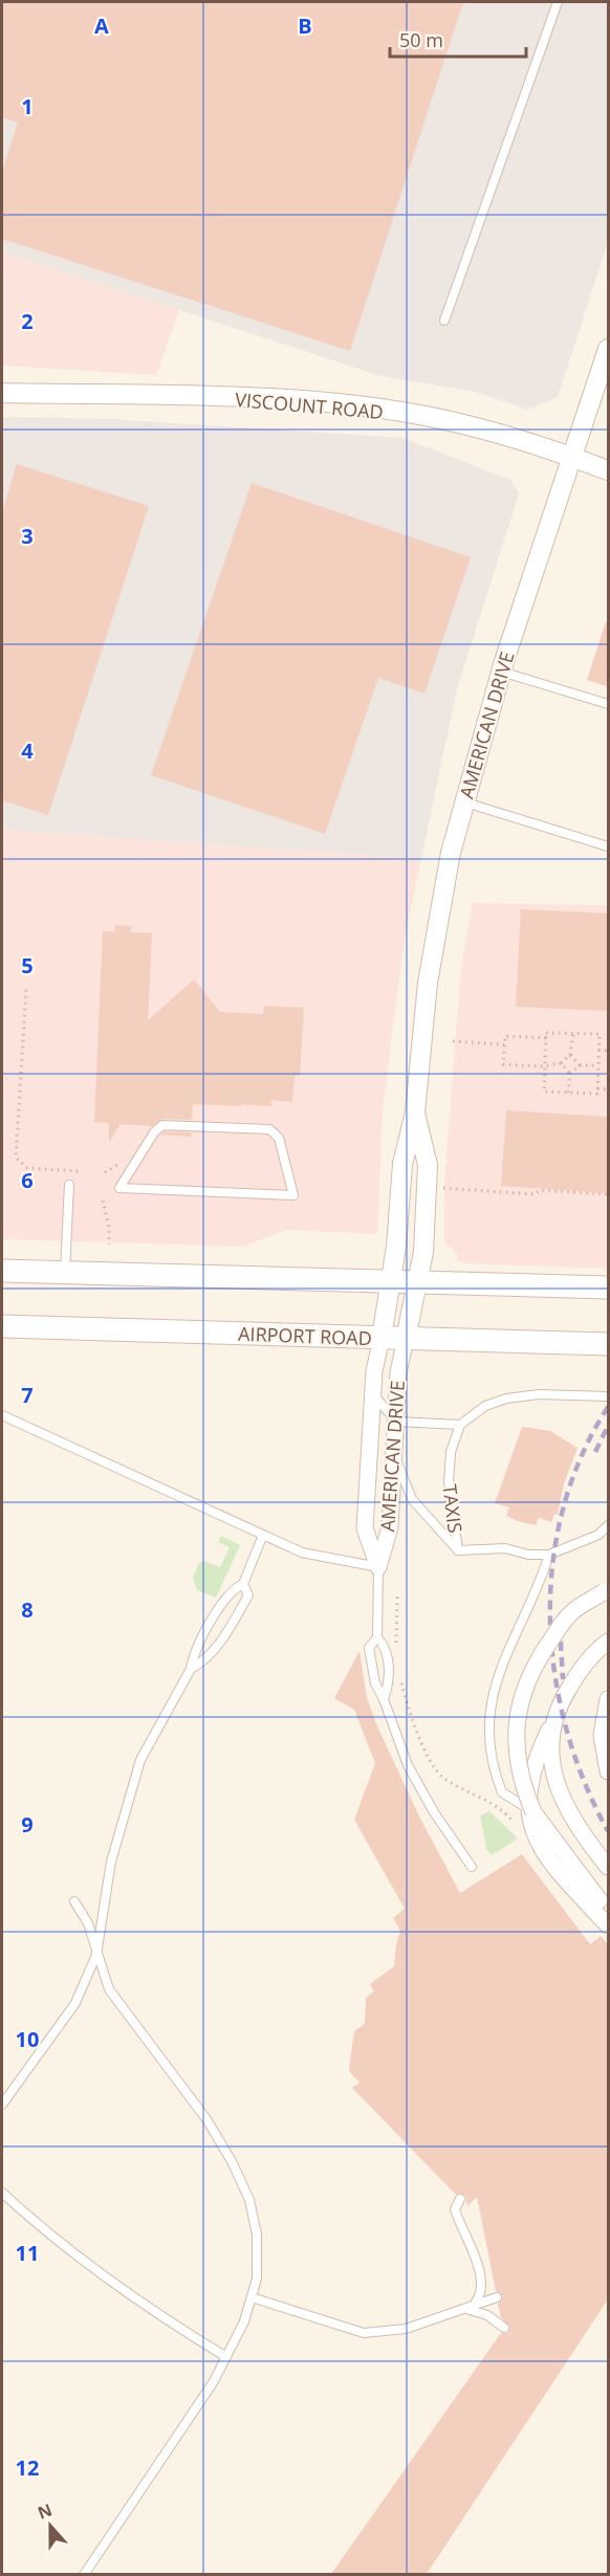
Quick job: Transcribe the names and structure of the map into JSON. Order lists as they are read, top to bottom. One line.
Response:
{"streets":{"main road":["AIRPORT ROAD"],"street":["VISCOUNT ROAD","AMERICAN DRIVE"],"lane":["TAXIS"]},"crossings":[["VISCOUNT ROAD","AMERICAN DRIVE"],["AMERICAN DRIVE","AIRPORT ROAD"],["AMERICAN DRIVE","TAXIS"]],"scale_bar":"50 m","north":"top","grid":{"columns":["A","B"],"rows":["1","2","3","4","5","6","7","8","9","10","11","12"]}}
